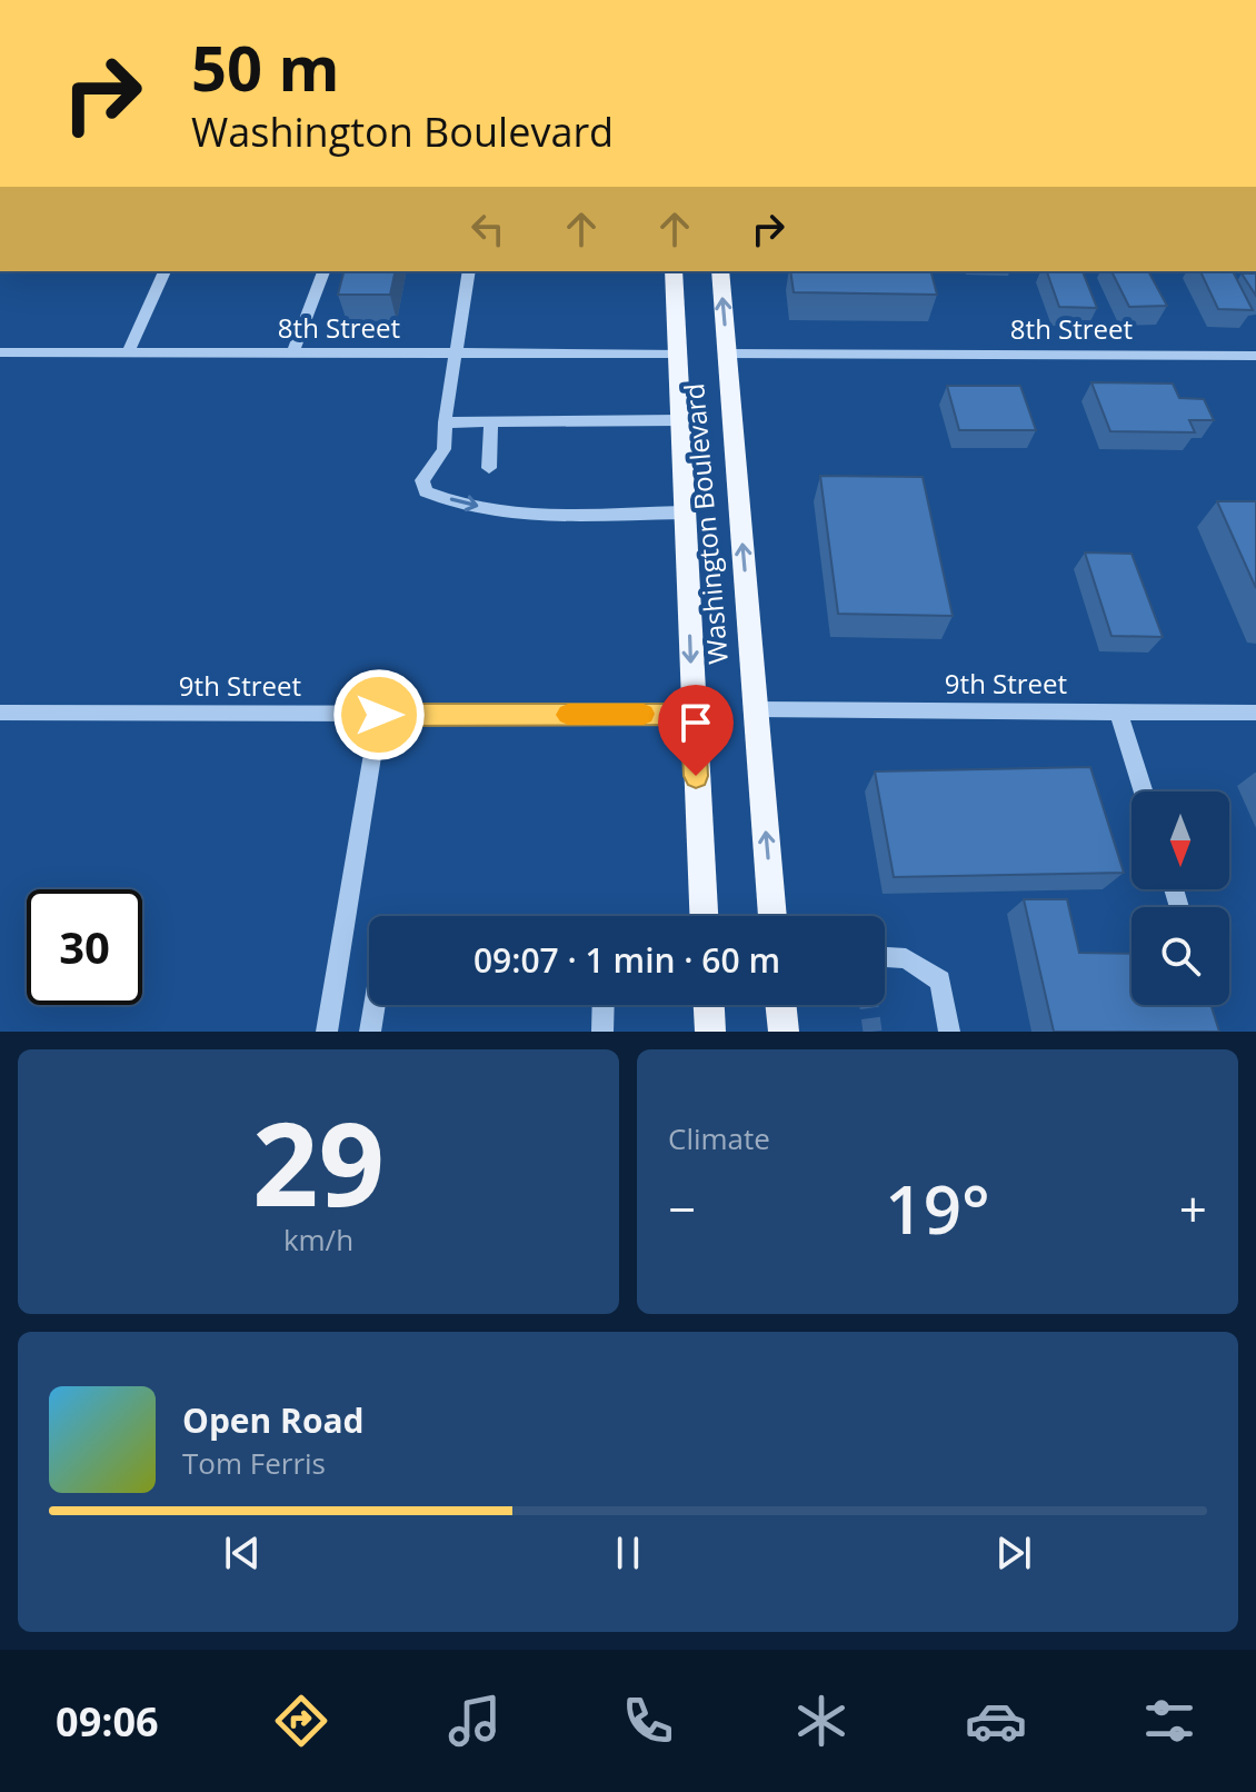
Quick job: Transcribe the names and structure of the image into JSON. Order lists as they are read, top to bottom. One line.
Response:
{"streets":{"main road":["Washington Boulevard"],"street":["8th Street","9th Street"]},"crossings":[["8th Street","Washington Boulevard"],["Washington Boulevard","9th Street"]],"north":"bottom","page":{"turn":["50 m","Washington Boulevard"],"limit":"30","trip":"09:07 · 1 min · 60 m","tile":[["29","km/h"],"Climate"],"heat":["−","19°","+"],"song":["Open Road","Tom Ferris"],"tabs":"09:06"}}
